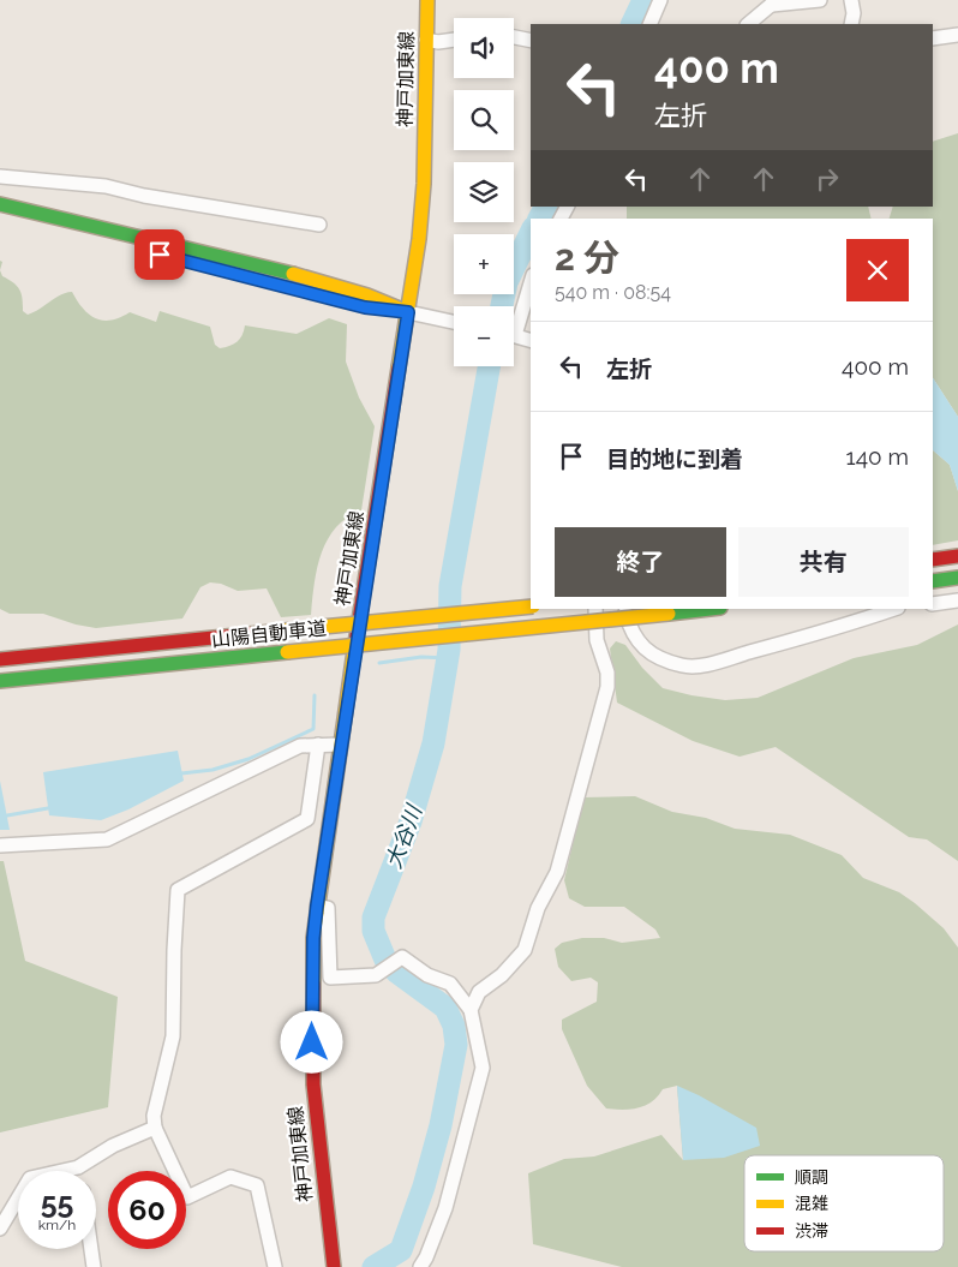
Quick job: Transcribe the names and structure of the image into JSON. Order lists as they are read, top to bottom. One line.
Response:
{"streets":{"main road":["神戸加東線","山陽自動車道"]},"water":["大谷川"],"legend":["順調","混雑","渋滞"],"page":{"map_buttons":["+","−"],"turn":["400 m","左折"],"heading":["2 分","540 m · 08:54"],"list":[{"name":"左折","value":"400 m"},{"name":"目的地に到着","value":"140 m"}],"buttons":["終了","共有"],"speed":"55 km/h","limit":"60"}}
